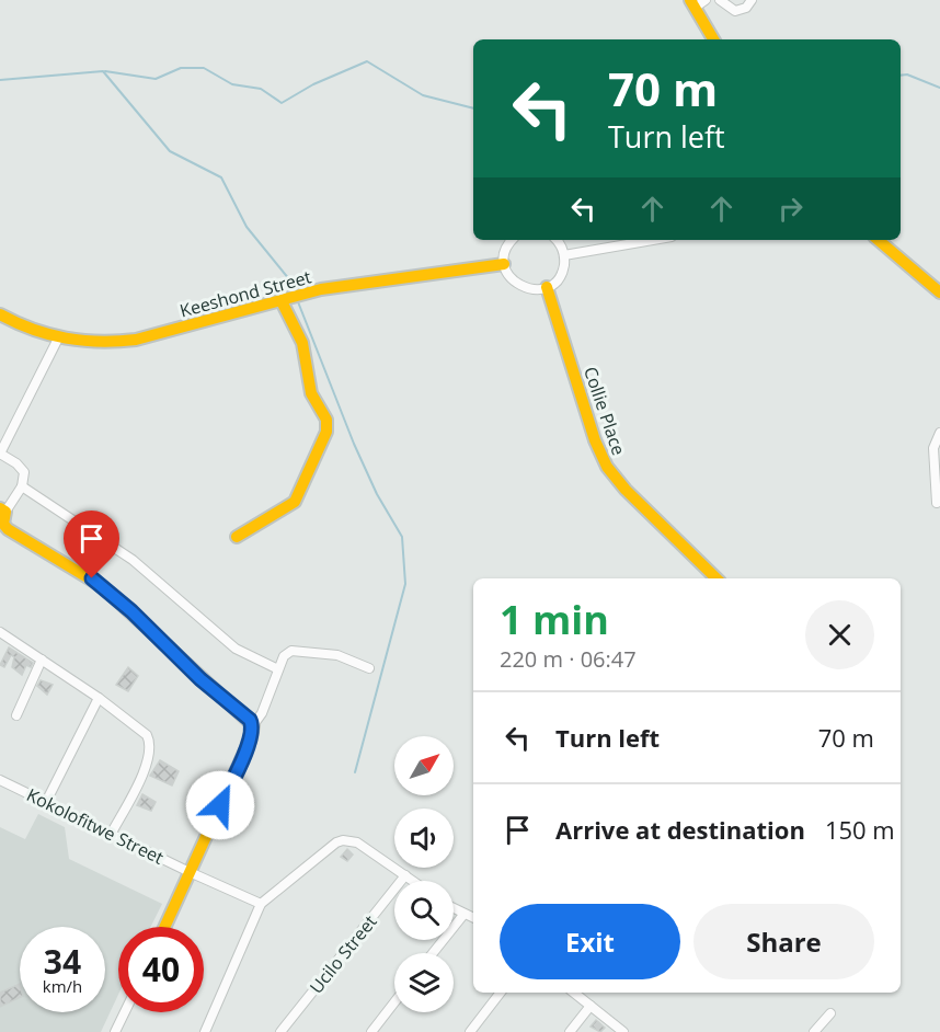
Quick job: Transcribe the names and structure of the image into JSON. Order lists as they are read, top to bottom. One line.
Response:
{"streets":{"street":["Keeshond Street","Collie Place","Kokolofitwe Street","Ucilo Street"]},"north":"top right","page":{"turn":["70 m","Turn left"],"heading":["1 min","220 m · 06:47"],"list":[{"name":"Turn left","value":"70 m"},{"name":"Arrive at destination","value":"150 m"}],"buttons":["Exit","Share"],"speed":"34 km/h","limit":"40"}}
